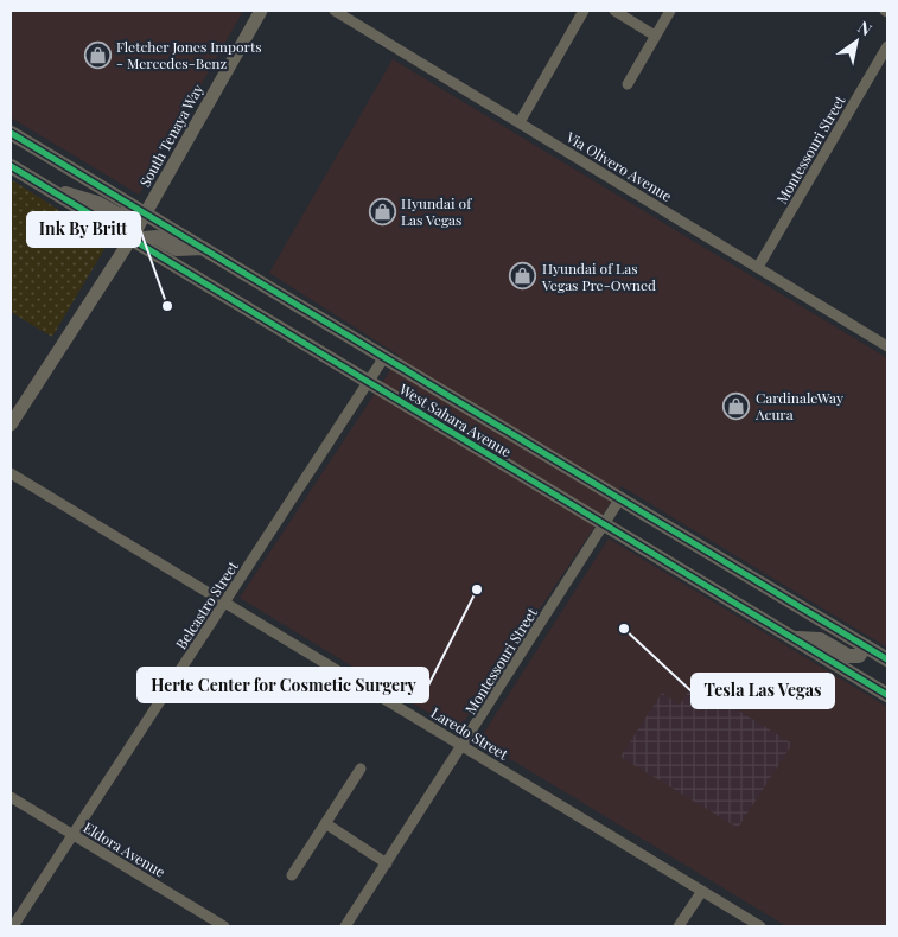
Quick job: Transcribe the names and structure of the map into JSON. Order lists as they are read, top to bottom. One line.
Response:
{"streets":{"main road":["West Sahara Avenue"],"street":["South Tenaya Way","Montessouri Street","Via Olivero Avenue","Belcastro Street","Laredo Street","Eldora Avenue"]},"crossings":[["South Tenaya Way","West Sahara Avenue"],["Montessouri Street","Via Olivero Avenue"],["Montessouri Street","West Sahara Avenue"],["Montessouri Street","Laredo Street"],["West Sahara Avenue","Belcastro Street"],["Belcastro Street","Laredo Street"],["Belcastro Street","Eldora Avenue"]],"places":{"shop":["Fletcher Jones Imports - Mercedes-Benz","Hyundai of Las Vegas","Hyundai of Las Vegas Pre-Owned","CardinaleWay Acura"],"other":["Ink By Britt","Herte Center for Cosmetic Surgery","Tesla Las Vegas"]},"north":"top right"}
